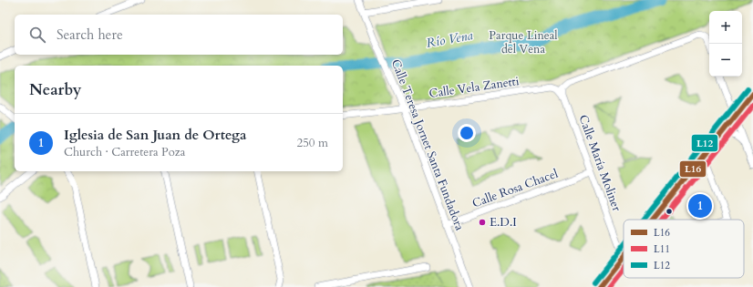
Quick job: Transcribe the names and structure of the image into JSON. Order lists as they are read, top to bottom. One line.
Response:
{"streets":{"street":["Calle Vela Zanetti","Calle Teresa Jornet Santa Fundadora","Calle María Moliner","Calle Rosa Chacel"]},"crossings":[["Calle Vela Zanetti","Calle Teresa Jornet Santa Fundadora"],["Calle Vela Zanetti","Calle María Moliner"],["Calle Teresa Jornet Santa Fundadora","Calle Rosa Chacel"],["Calle María Moliner","Calle Rosa Chacel"]],"water":["Río Vena"],"parks":["Parque Lineal del Vena"],"places":["E.D.I"],"lines":["transit line L12","transit line L16","transit line L11"],"legend":["L16","L11","L12"],"page":{"map_buttons":["+","−"],"search":"Search here","heading":"Nearby","list":[{"mark":"1","name":"Iglesia de San Juan de Ortega","note":"Church · Carretera Poza","value":"250 m"}],"pins":"1"}}
